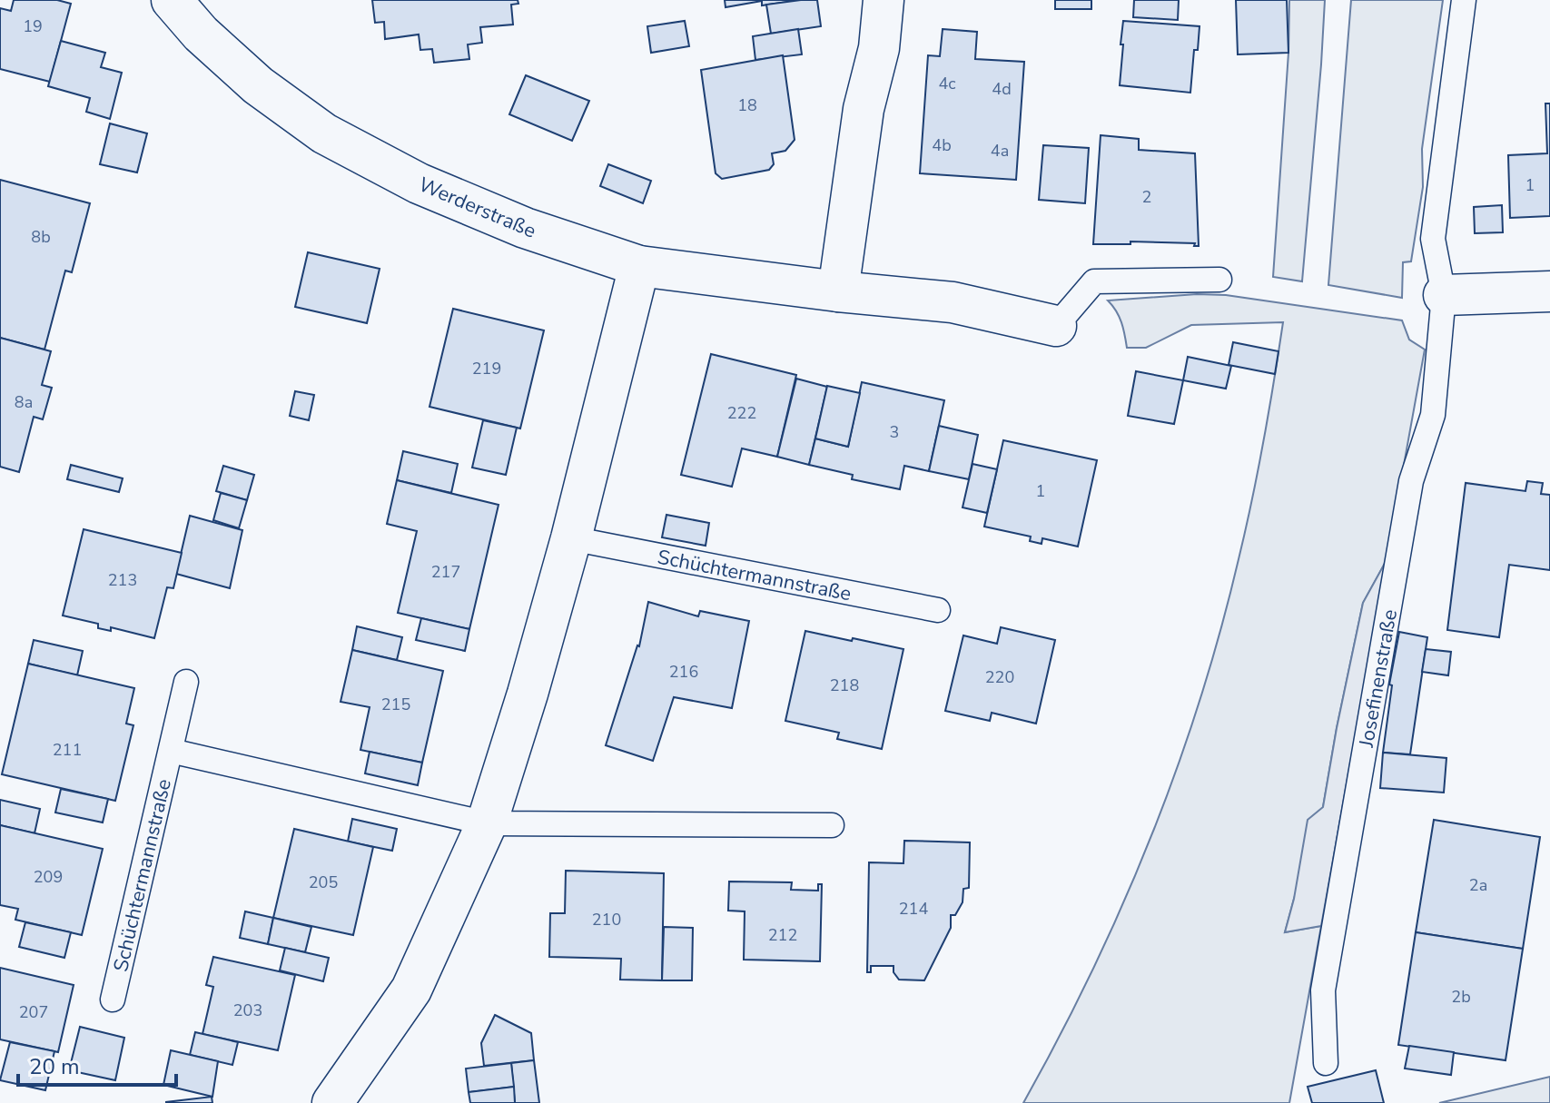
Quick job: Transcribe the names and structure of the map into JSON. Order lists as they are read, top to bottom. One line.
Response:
{"streets":{"street":["Werderstraße"],"lane":["Schüchtermannstraße","Josefinenstraße"]},"house_numbers":["19","4c","4d","18","4b","4a","1","2","8b","219","8a","222","3","1","217","213","216","220","218","215","211","209","205","2a","214","210","212","2b","203","207"],"scale_bar":"20 m"}
